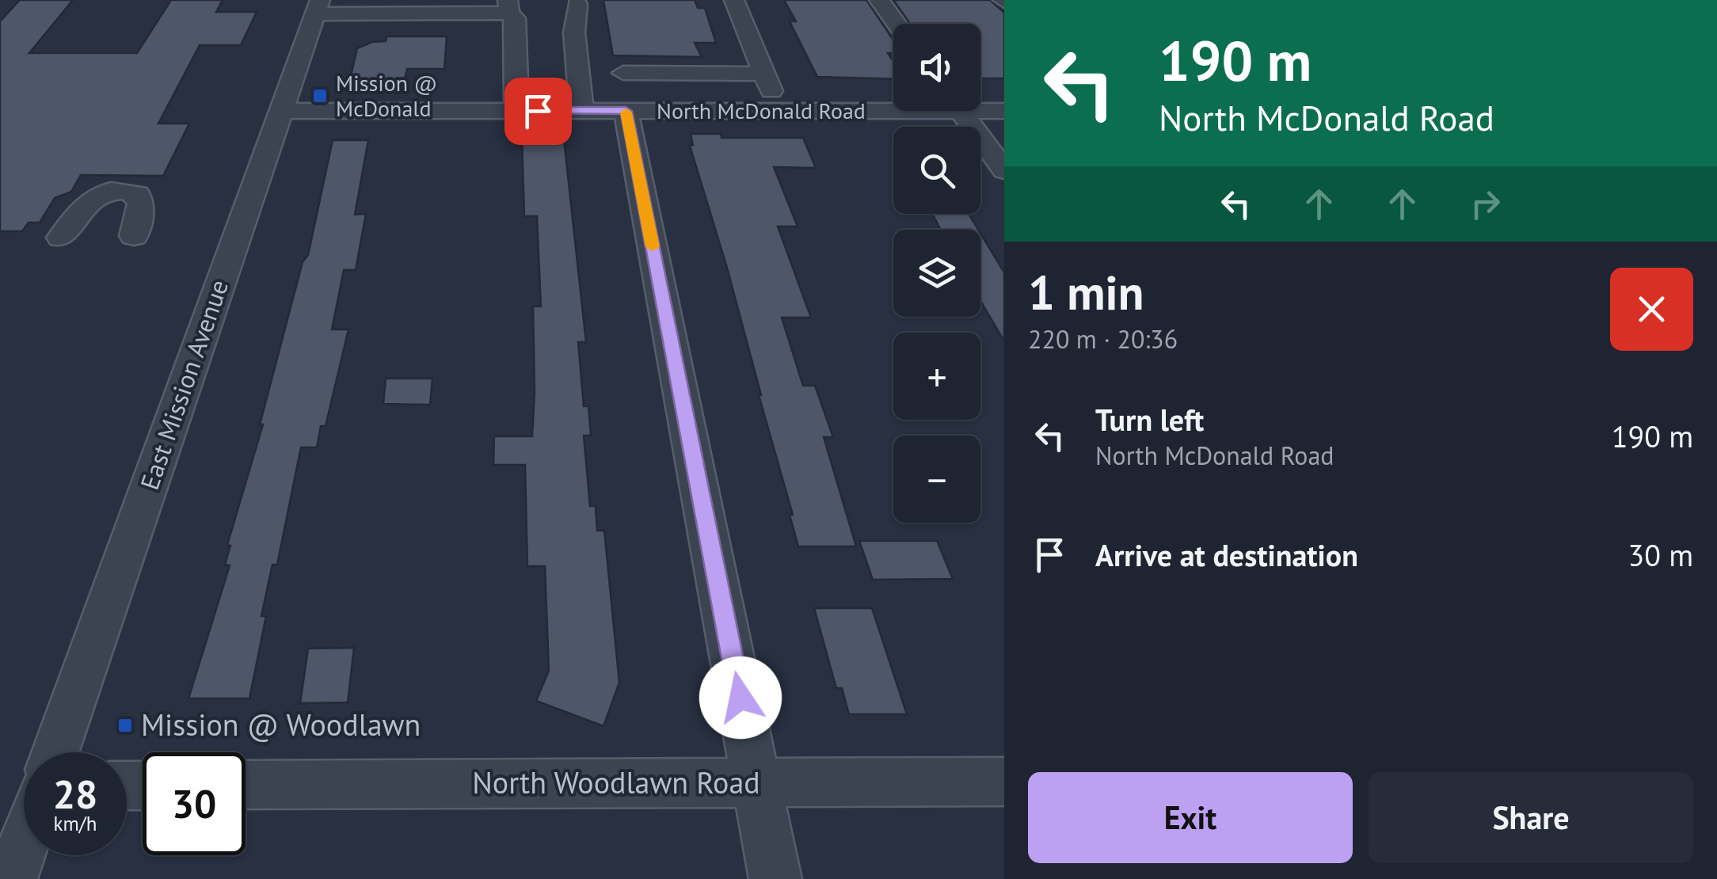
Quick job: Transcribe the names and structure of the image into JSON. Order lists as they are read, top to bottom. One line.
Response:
{"streets":{"street":["North McDonald Road","East Mission Avenue","North Woodlawn Road"]},"crossings":[["North McDonald Road","East Mission Avenue"]],"places":{"transit":["Mission @ McDonald","Mission @ Woodlawn"]},"page":{"turn":["190 m","North McDonald Road"],"map_buttons":["+","−"],"heading":["1 min","220 m · 20:36"],"list":[{"name":"Turn left","note":"North McDonald Road","value":"190 m"},{"name":"Arrive at destination","value":"30 m"}],"speed":"28 km/h","limit":"30","buttons":["Exit","Share"]}}
